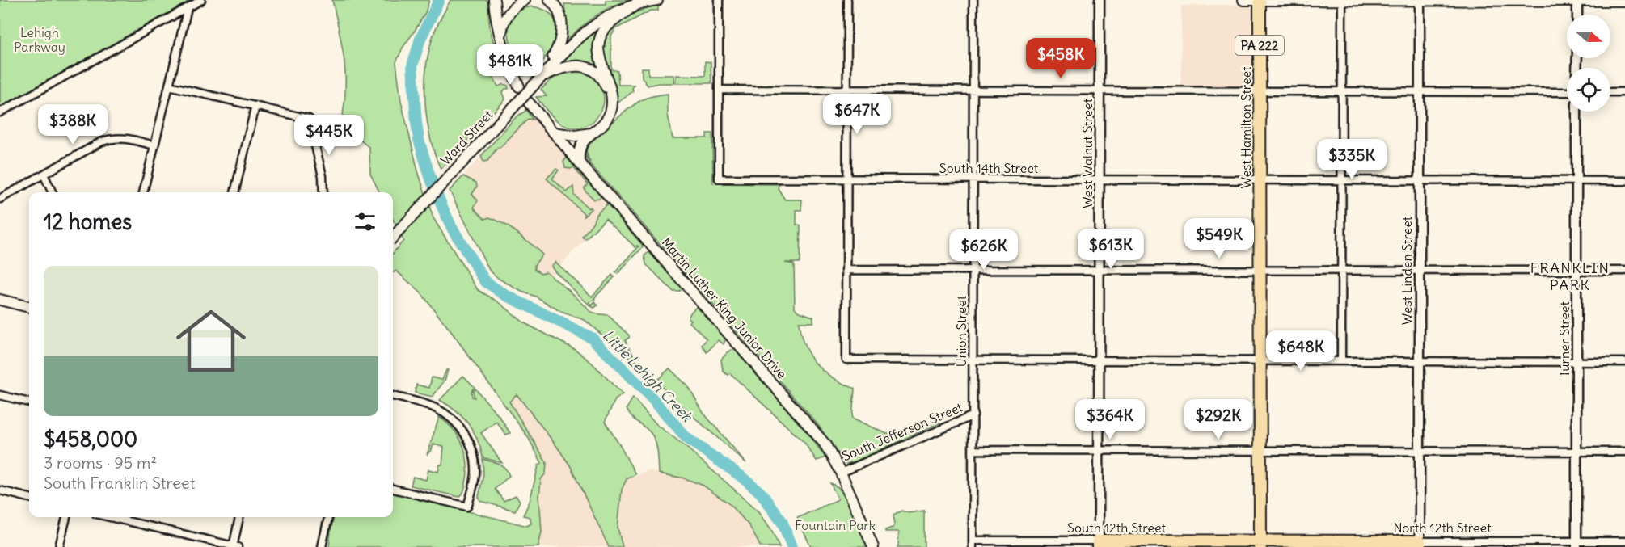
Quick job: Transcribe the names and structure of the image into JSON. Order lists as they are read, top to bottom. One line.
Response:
{"streets":{"main road":["PA 222","West Hamilton Street","Ward Street","Martin Luther King Junior Drive","South 12th Street","North 12th Street"],"street":["West Walnut Street","South 14th Street","West Linden Street","Union Street","Turner Street","South Jefferson Street"]},"crossings":[["West Hamilton Street","South 14th Street"],["West Hamilton Street","South 12th Street"],["West Hamilton Street","North 12th Street"],["West Walnut Street","South 14th Street"],["West Walnut Street","South 12th Street"],["South 14th Street","West Linden Street"],["South 14th Street","Union Street"],["South 14th Street","Turner Street"],["West Linden Street","North 12th Street"],["Martin Luther King Junior Drive","South Jefferson Street"],["Union Street","South Jefferson Street"],["Union Street","South 12th Street"],["Turner Street","North 12th Street"],["South 12th Street","North 12th Street"]],"districts":["FRANKLIN PARK"],"water":["Little Lehigh Creek"],"parks":["Lehigh Parkway","Fountain Park"],"north":"right","page":{"price":["$458K","$481K","$647K","$388K","$445K","$335K","$549K","$613K","$626K","$648K","$364K","$292K"],"heading":"12 homes","list":[{"name":"$458,000","note":"3 rooms · 95 m² · South Franklin Street"}]}}
